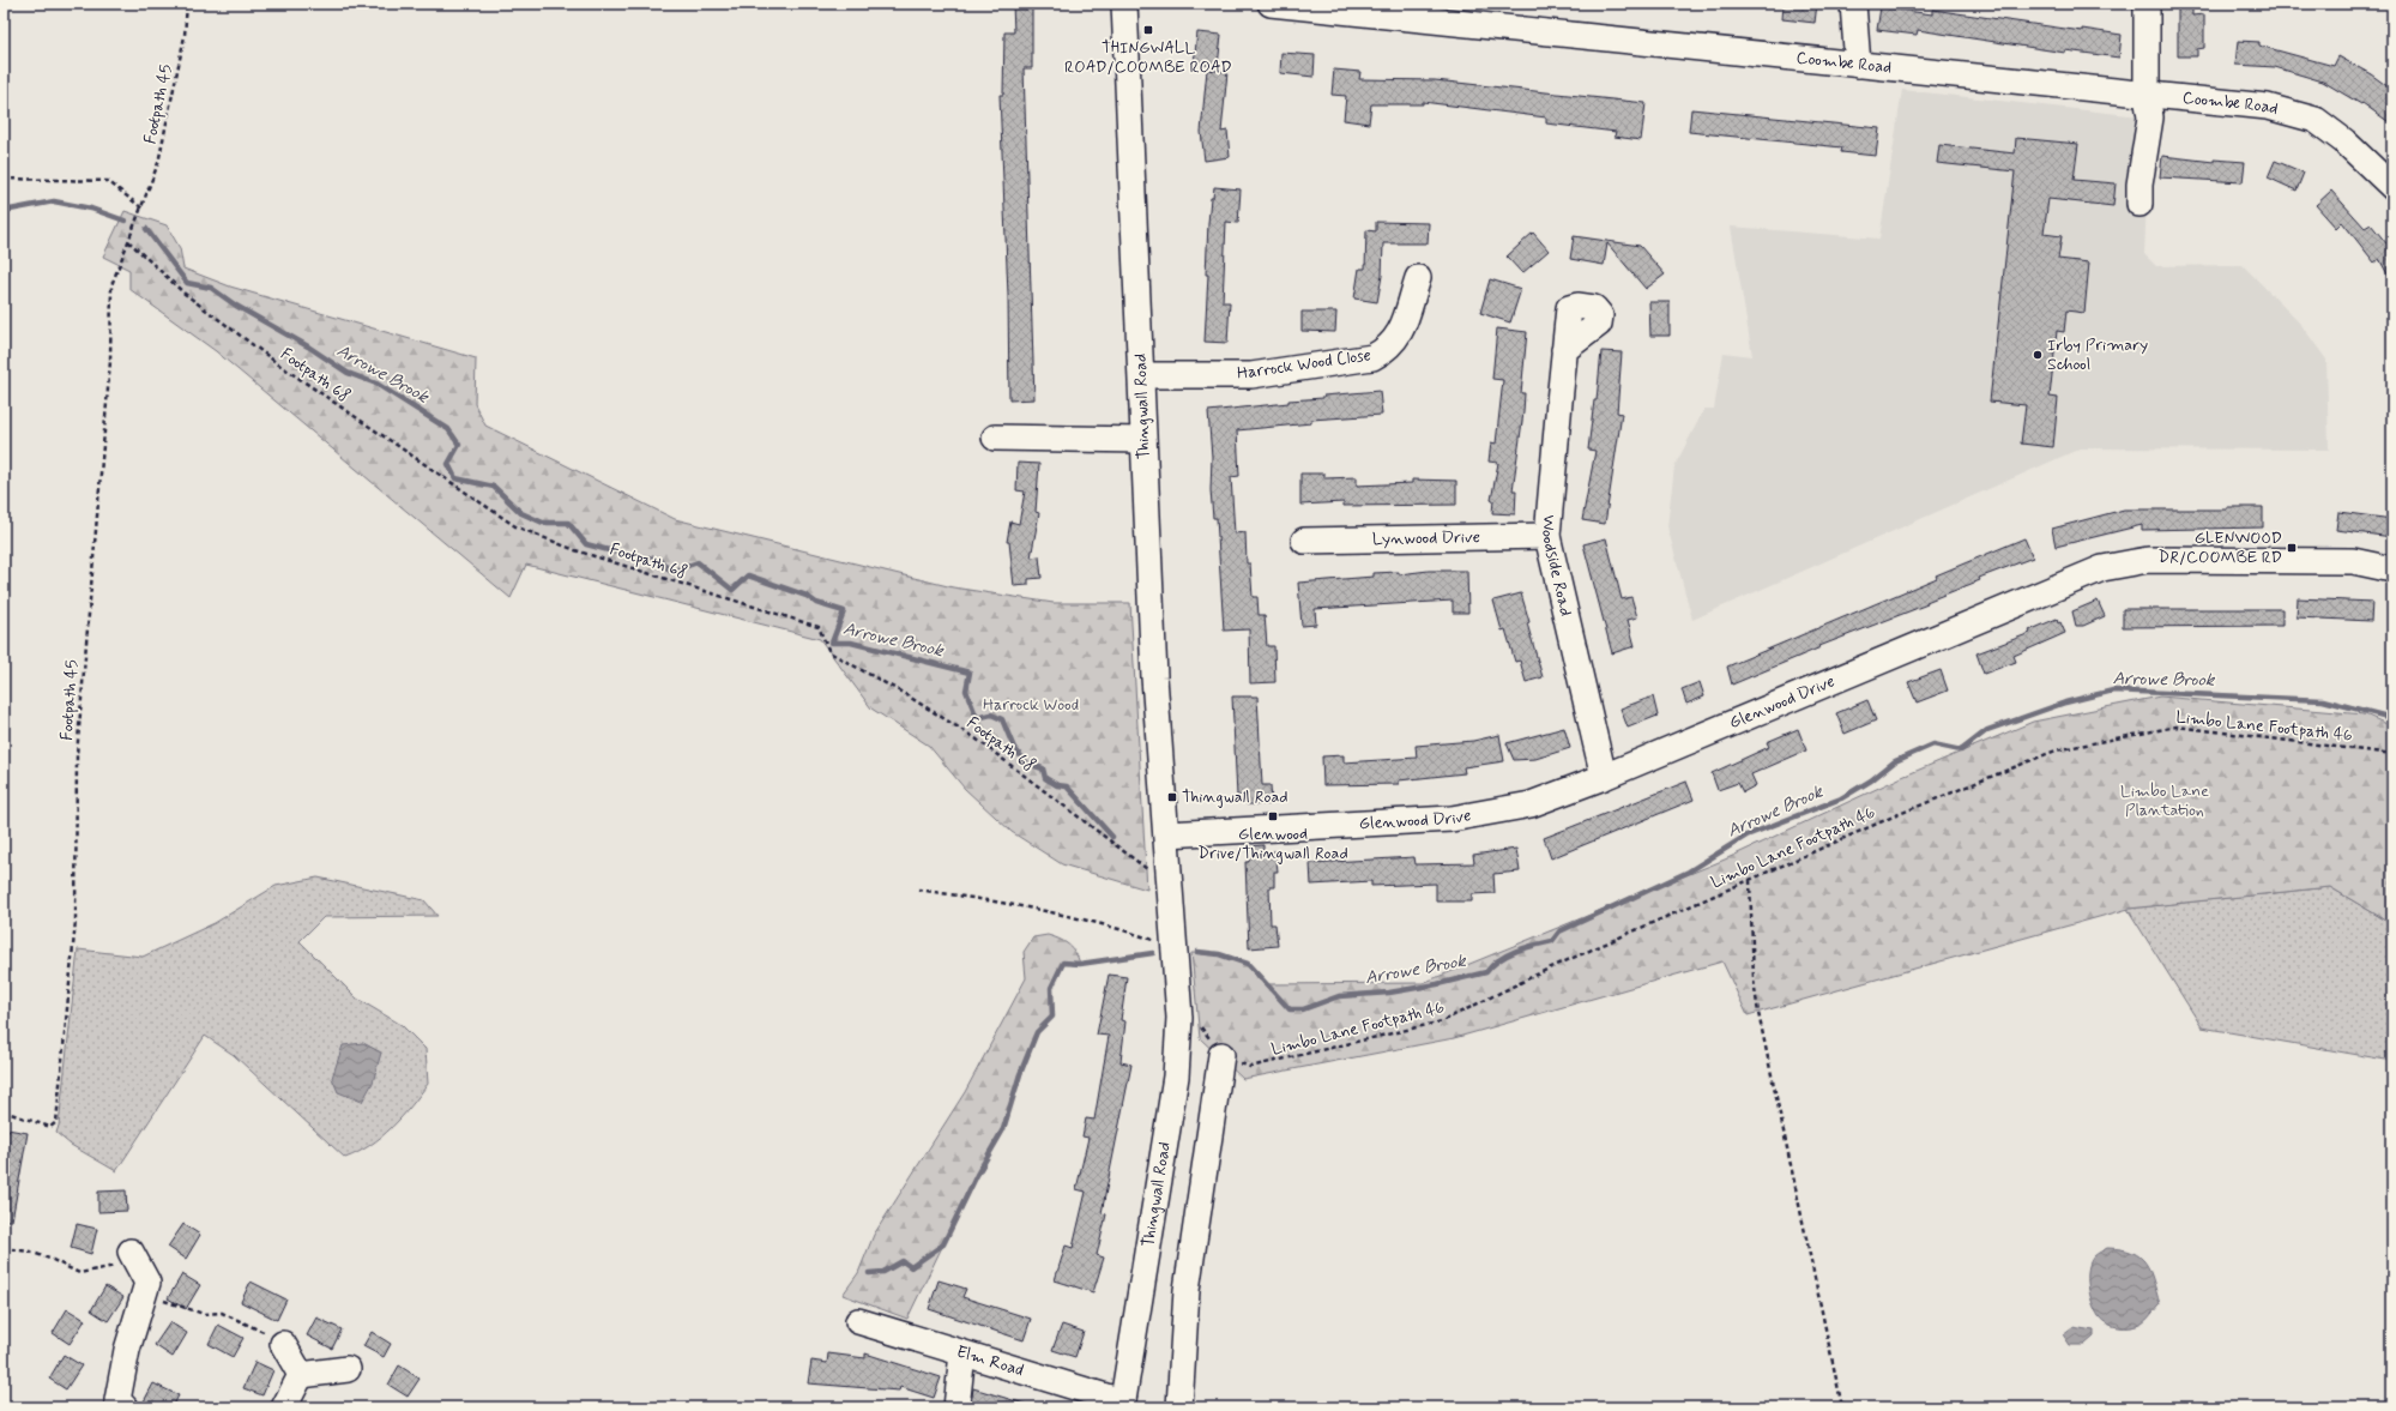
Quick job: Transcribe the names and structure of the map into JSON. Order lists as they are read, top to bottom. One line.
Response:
{"streets":{"street":["Coombe Road","Harrock Wood Close","Thingwall Road","Lynwood Drive","Woodside Road","Glenwood Drive","Elm Road"],"path":["Footpath 45","Footpath 68","Limbo Lane Footpath 46"]},"crossings":[["Footpath 45","Footpath 68"],["Harrock Wood Close","Thingwall Road"],["Footpath 68","Thingwall Road"],["Thingwall Road","Glenwood Drive"],["Thingwall Road","Elm Road"],["Lynwood Drive","Woodside Road"],["Woodside Road","Glenwood Drive"]],"water":["Arrowe Brook"],"parks":["Harrock Wood","Limbo Lane Plantation"],"places":{"transit":["THINGWALL ROAD/COOMBE ROAD","GLENWOOD DR/COOMBE RD","Thingwall Road","Glenwood Drive/Thingwall Road"],"other":["Irby Primary School"]}}
